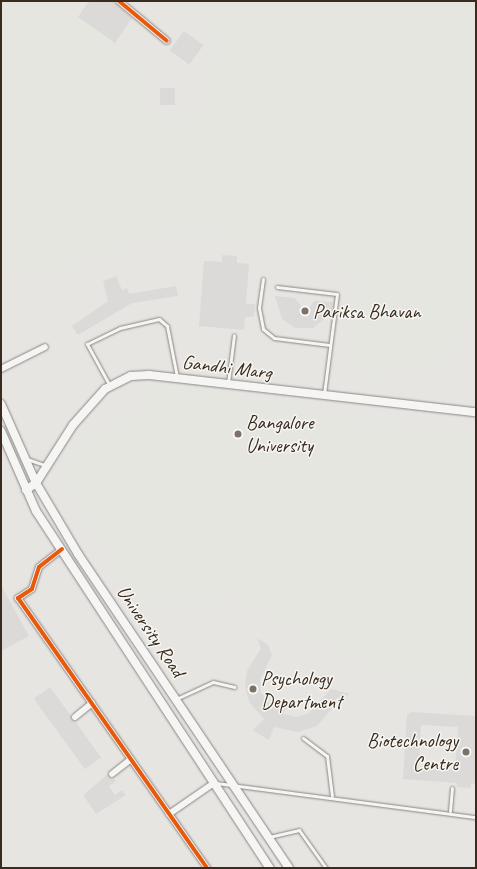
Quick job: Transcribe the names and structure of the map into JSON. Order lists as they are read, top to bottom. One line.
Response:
{"streets":{"main road":["Gandhi Marg","University Road"]},"crossings":[["Gandhi Marg","University Road"]],"places":["Pariksa Bhavan","Bangalore University","Psychology Department","Biotechnology Centre"]}
